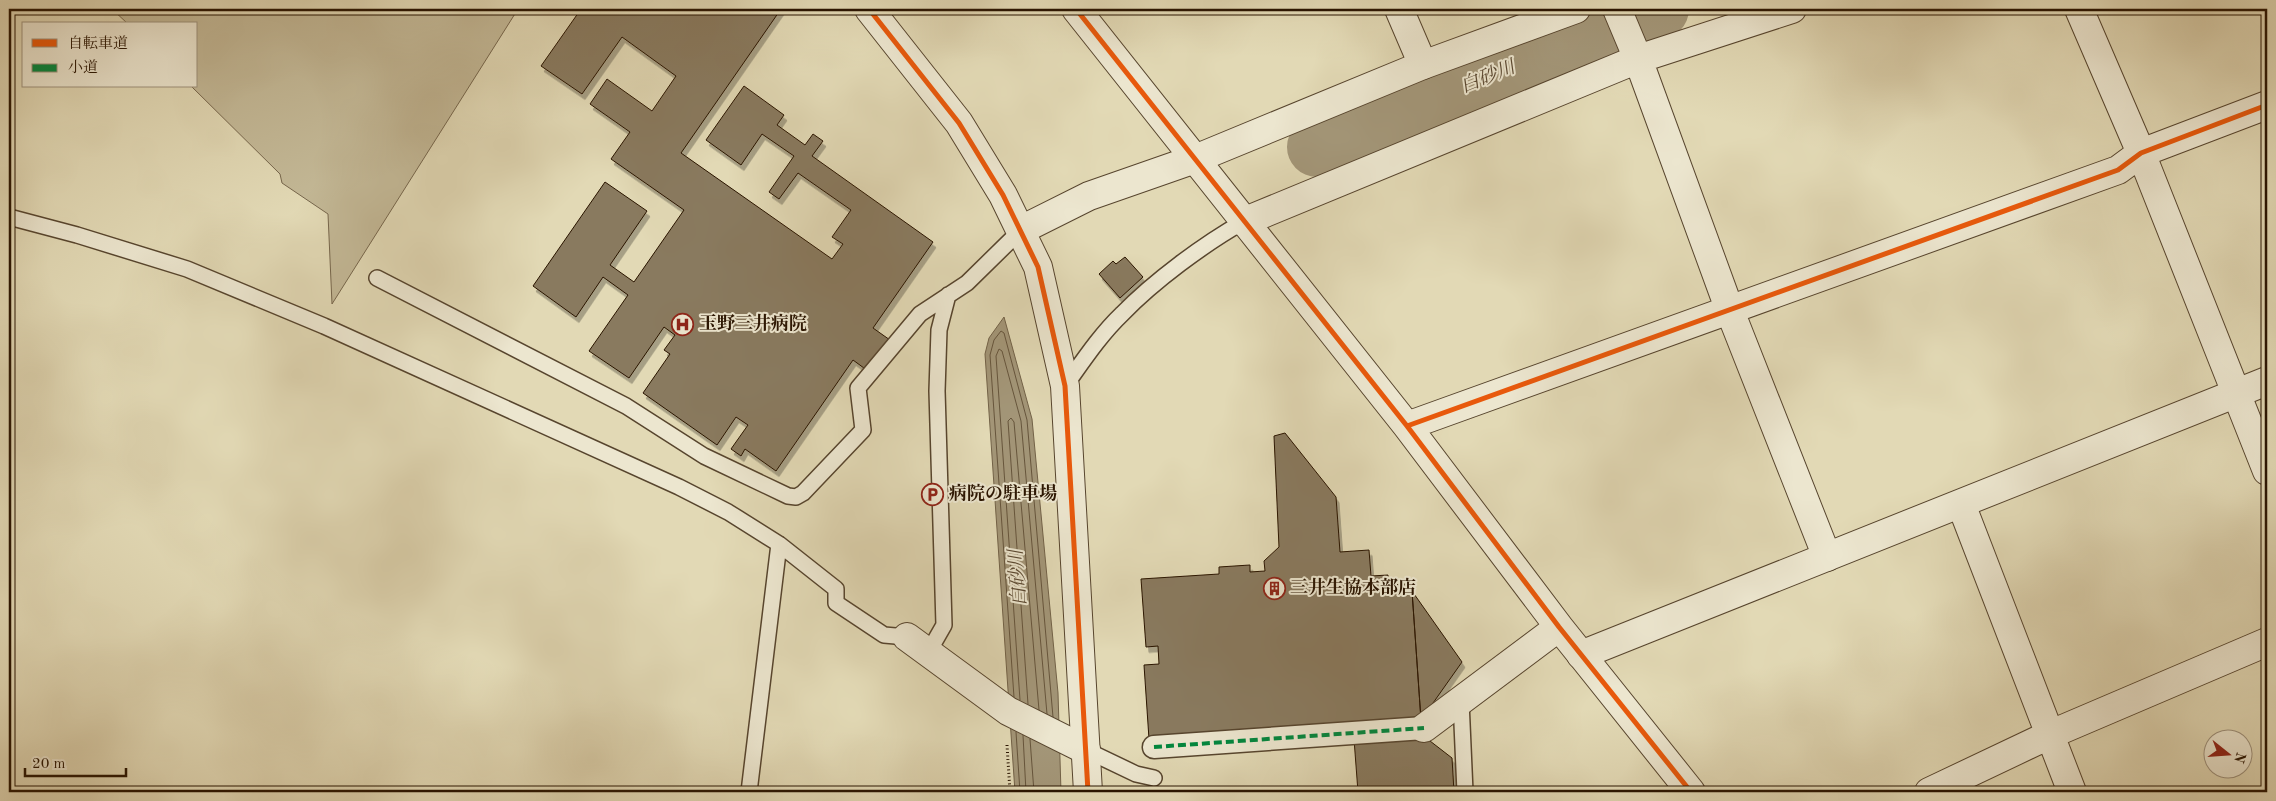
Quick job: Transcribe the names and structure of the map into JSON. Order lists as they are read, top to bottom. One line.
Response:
{"water":["白砂川"],"places":{"hospital":["玉野三井病院"],"parking":["病院の駐車場"],"building":["三井生協本部店"]},"legend":["自転車道","小道"],"scale_bar":"20 m","north":"right"}
